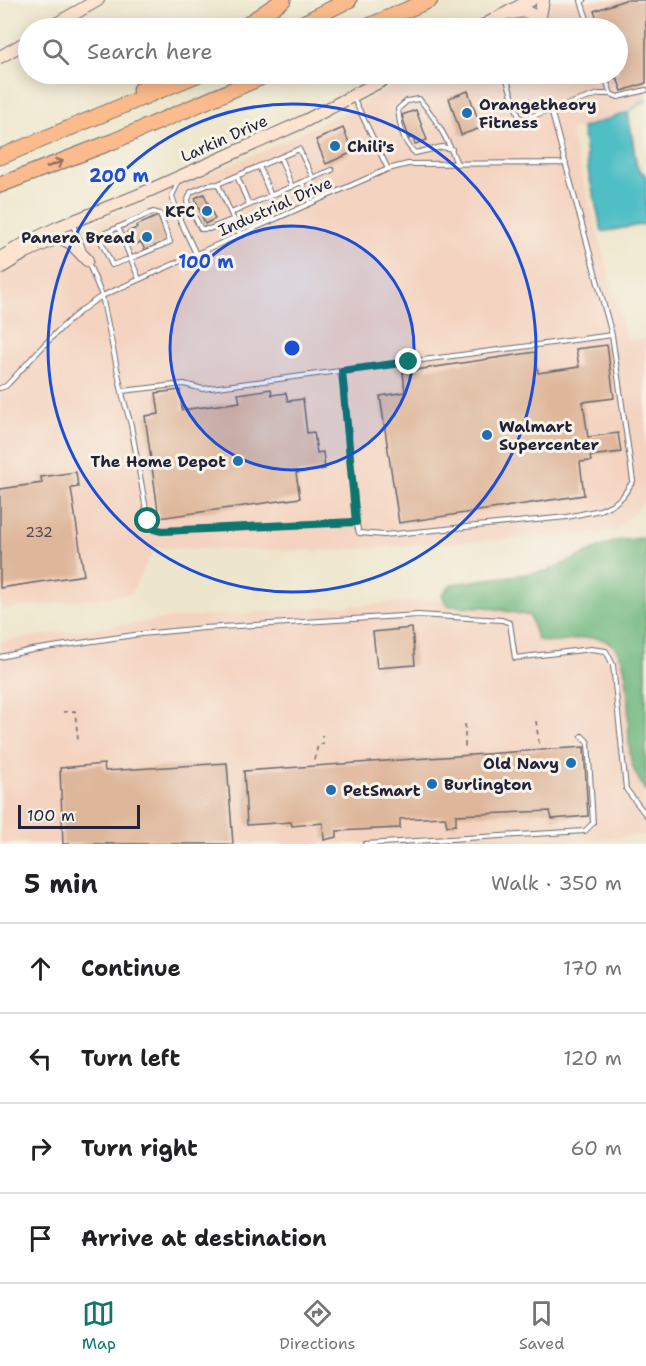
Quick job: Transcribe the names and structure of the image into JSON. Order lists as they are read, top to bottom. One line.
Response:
{"streets":{"street":["Larkin Drive"],"lane":["Industrial Drive"]},"places":["Orangetheory Fitness","Chili's","KFC","Panera Bread","Walmart Supercenter","The Home Depot","Old Navy","Burlington","PetSmart"],"house_numbers":["232"],"scale_bar":"100 m","page":{"search":"Search here","scale":"100 m","heading":["5 min","Walk · 350 m"],"list":[["Continue","170 m"],["Turn left","120 m"],["Turn right","60 m"],"Arrive at destination"],"nav":["Map","Directions","Saved"]},"rings":["200 m","100 m"]}
